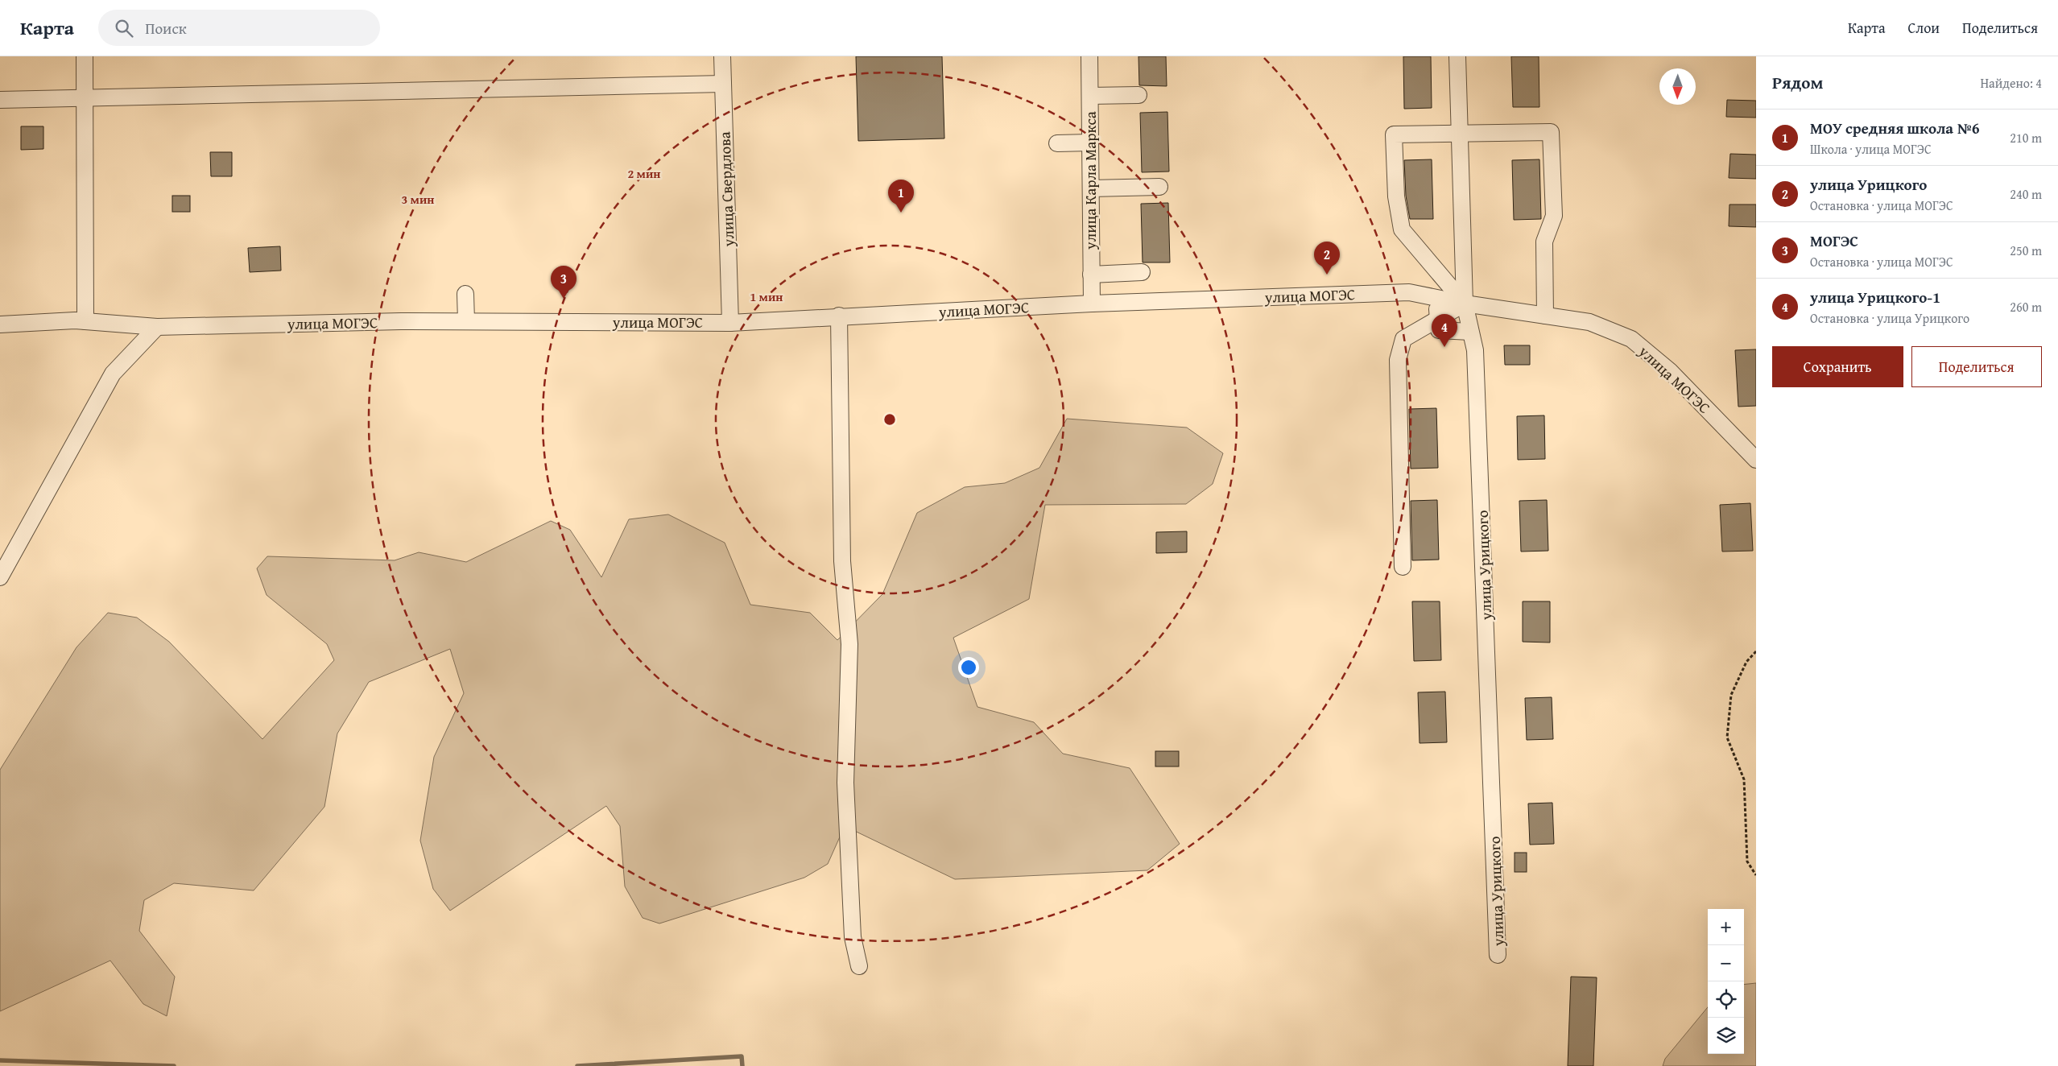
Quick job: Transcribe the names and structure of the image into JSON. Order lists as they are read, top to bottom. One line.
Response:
{"streets":{"street":["улица Карла Маркса","улица Свердлова","улица МОГЭС","улица Урицкого"]},"crossings":[["улица Карла Маркса","улица МОГЭС"],["улица Свердлова","улица МОГЭС"],["улица МОГЭС","улица Урицкого"]],"north":"bottom","page":{"header":"Карта","search":"Поиск","nav":["Карта","Слои","Поделиться"],"heading":["Рядом","Найдено: 4"],"list":[{"mark":"1","name":"МОУ средняя школа №6","note":"Школа · улица МОГЭС","value":"210 m"},{"mark":"2","name":"улица Урицкого","note":"Остановка · улица МОГЭС","value":"240 m"},{"mark":"3","name":"МОГЭС","note":"Остановка · улица МОГЭС","value":"250 m"},{"mark":"4","name":"улица Урицкого-1","note":"Остановка · улица Урицкого","value":"260 m"}],"pins":["1","2","3","4"],"buttons":["Сохранить","Поделиться"],"map_buttons":["+","−"]},"rings":["2 мин","3 мин","1 мин"]}
